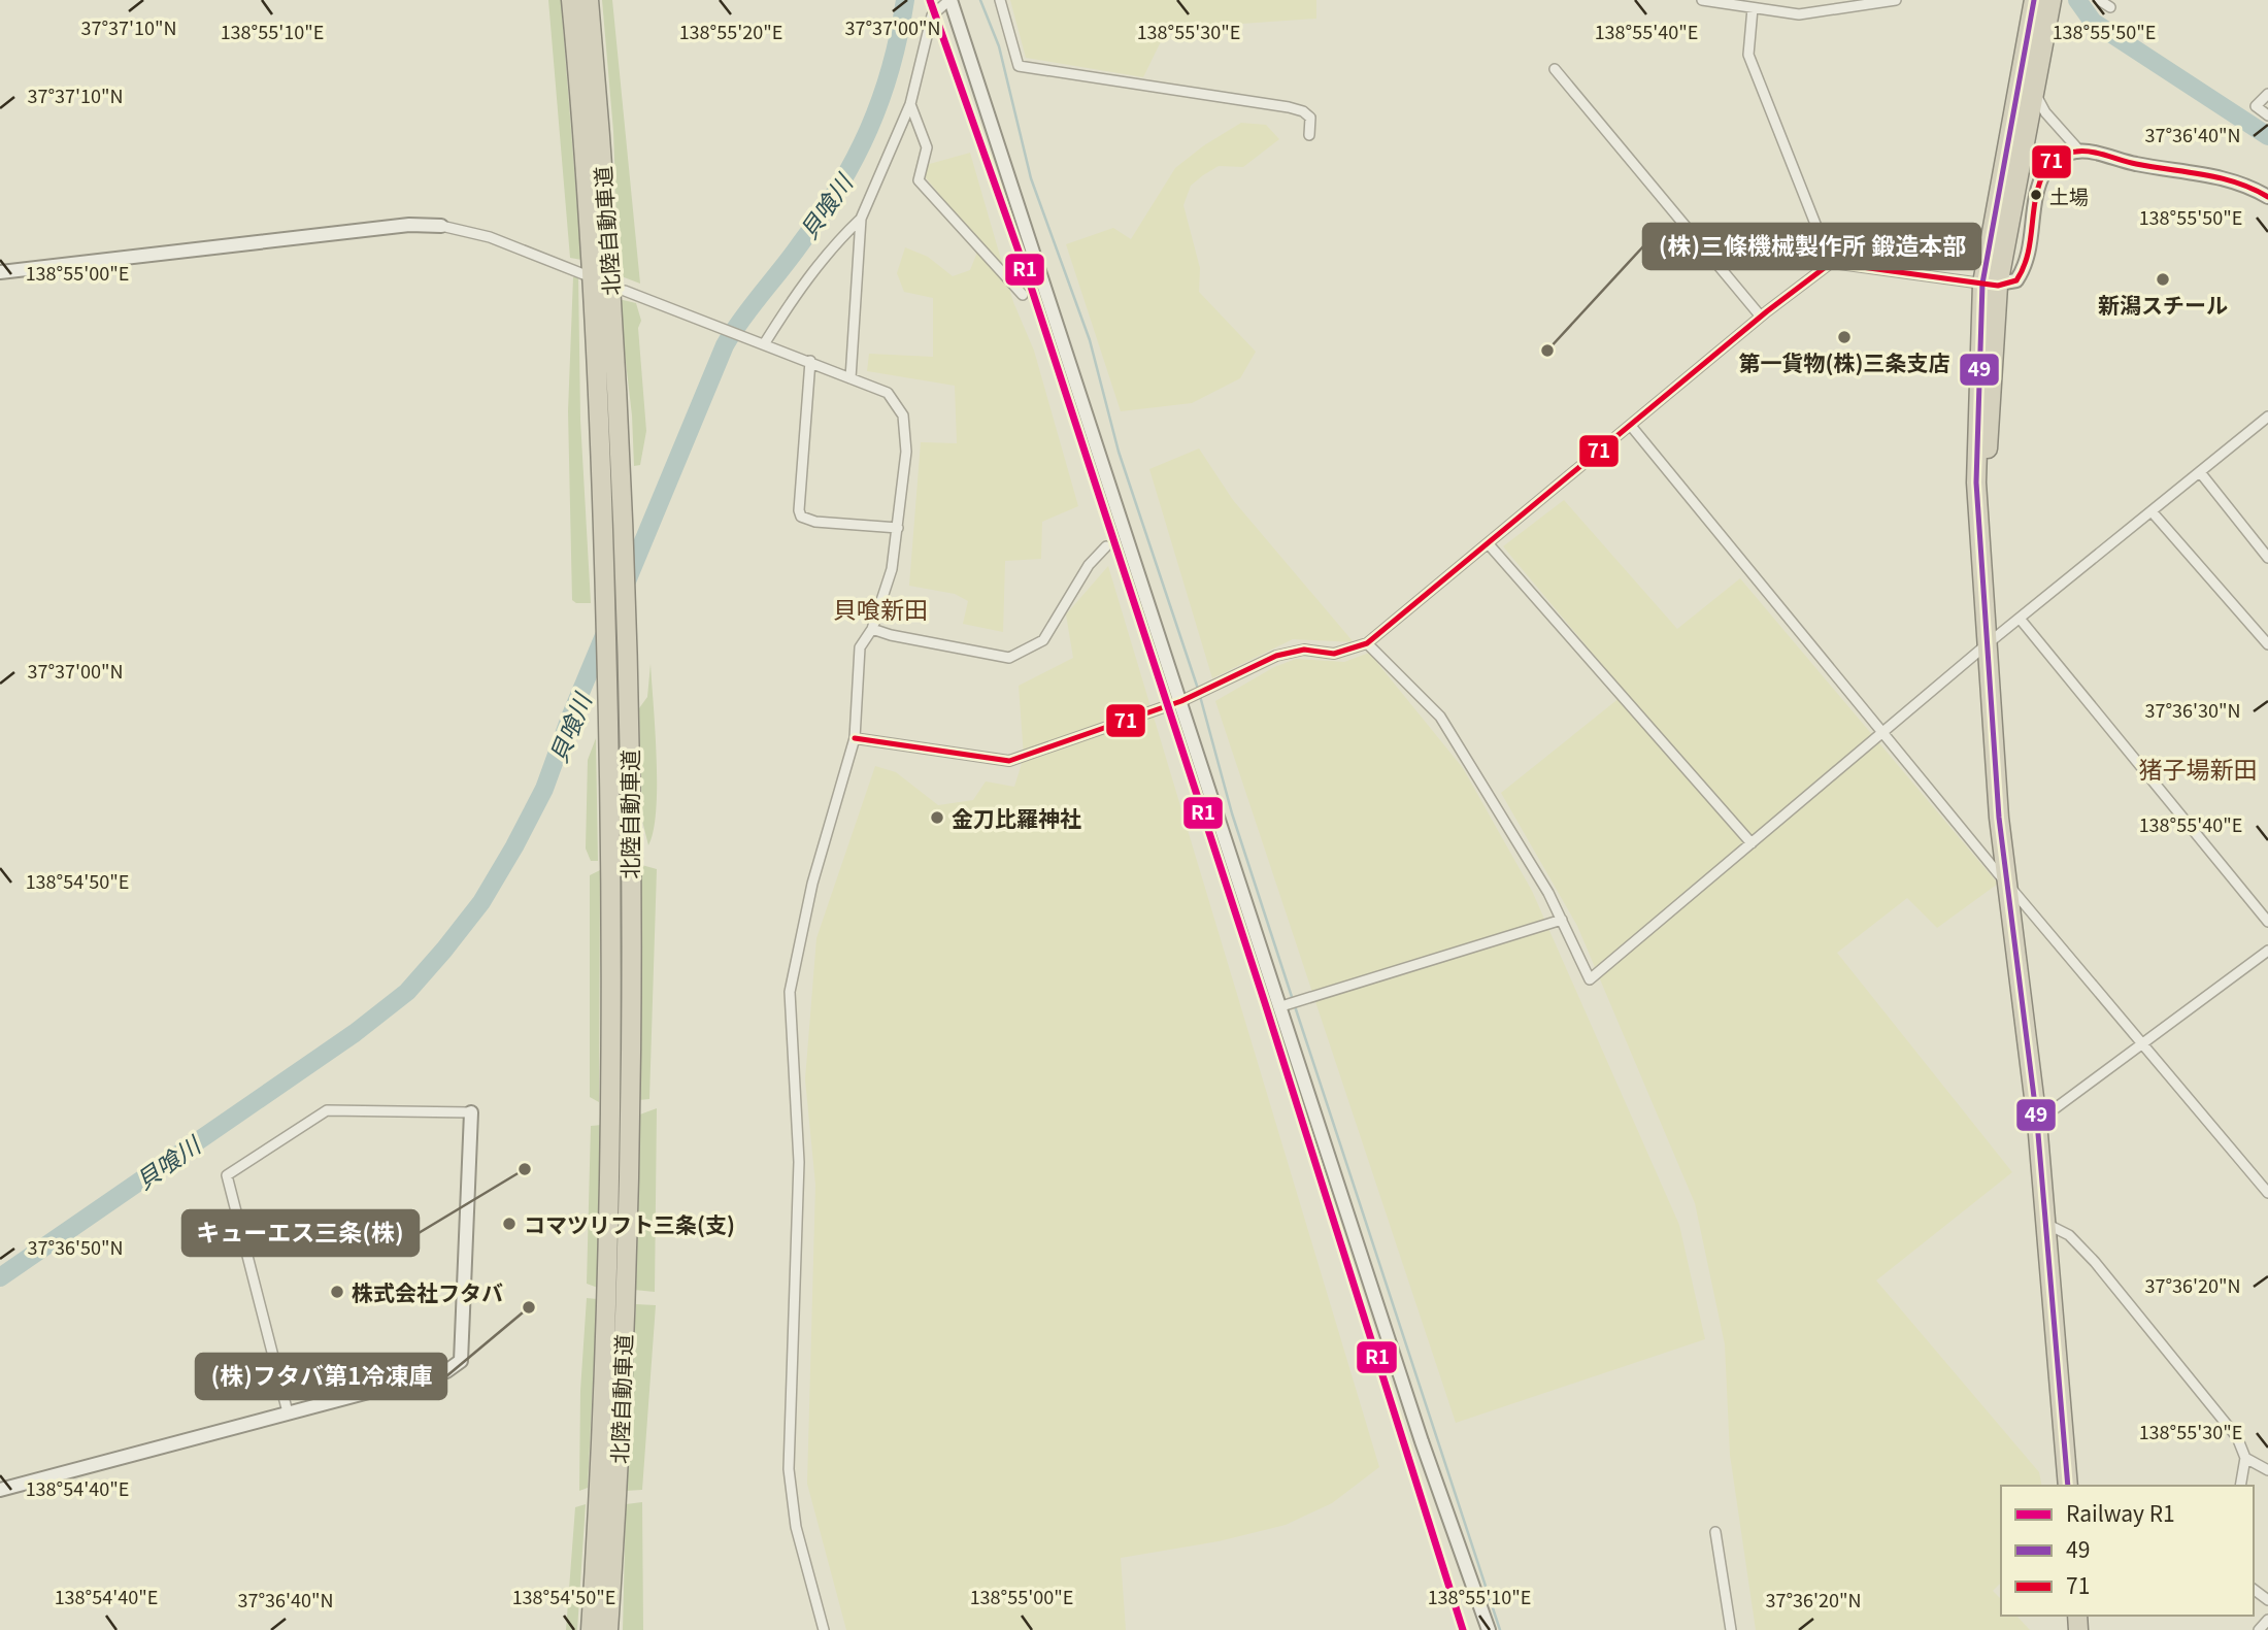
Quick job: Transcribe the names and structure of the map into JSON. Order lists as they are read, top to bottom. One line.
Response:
{"streets":{"highway":["北陸自動車道"]},"districts":["貝喰新田","猪子場新田"],"water":["貝喰川"],"places":["土場","新潟スチール","第一貨物(株)三条支店","(株)三條機械製作所 鍛造本部","金刀比羅神社","キューエス三条(株)","コマツリフト三条(支)","株式会社フタバ","(株)フタバ第1冷凍庫"],"lines":["rail line R1","transit line 49","transit line 71"],"legend":["Railway R1","49","71"],"coordinates":["37°37'10\"N","37°37'00\"N","138°55'10\"E","138°55'20\"E","138°55'30\"E","138°55'40\"E","138°55'50\"E","37°36'40\"N","138°55'00\"E","37°36'30\"N","138°54'50\"E","37°36'50\"N","37°36'20\"N","138°54'40\"E"]}
